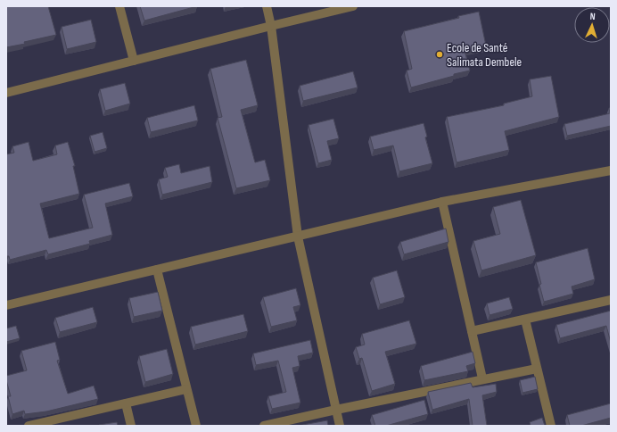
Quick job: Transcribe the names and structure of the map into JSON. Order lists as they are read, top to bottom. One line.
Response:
{"places":["Ecole de Santé Salimata Dembele"],"north":"top"}
